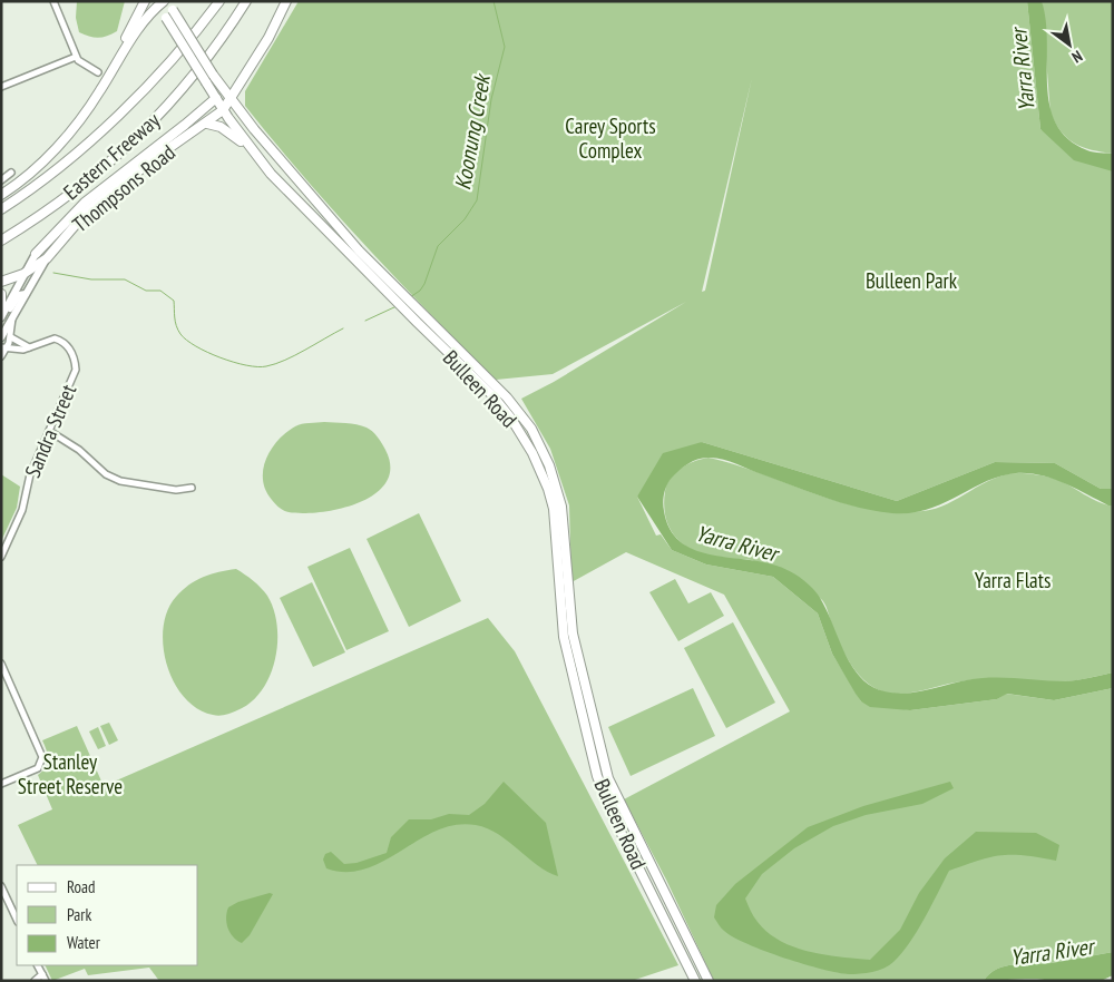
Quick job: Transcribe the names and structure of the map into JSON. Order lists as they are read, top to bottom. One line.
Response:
{"streets":{"highway":["Eastern Freeway","Thompsons Road","Bulleen Road"],"street":["Sandra Street"]},"crossings":[["Thompsons Road","Bulleen Road"],["Thompsons Road","Sandra Street"]],"water":["Yarra River","Koonung Creek"],"parks":["Carey Sports Complex","Bulleen Park","Yarra Flats","Stanley Street Reserve"],"legend":["Road","Park","Water"],"north":"bottom right"}
